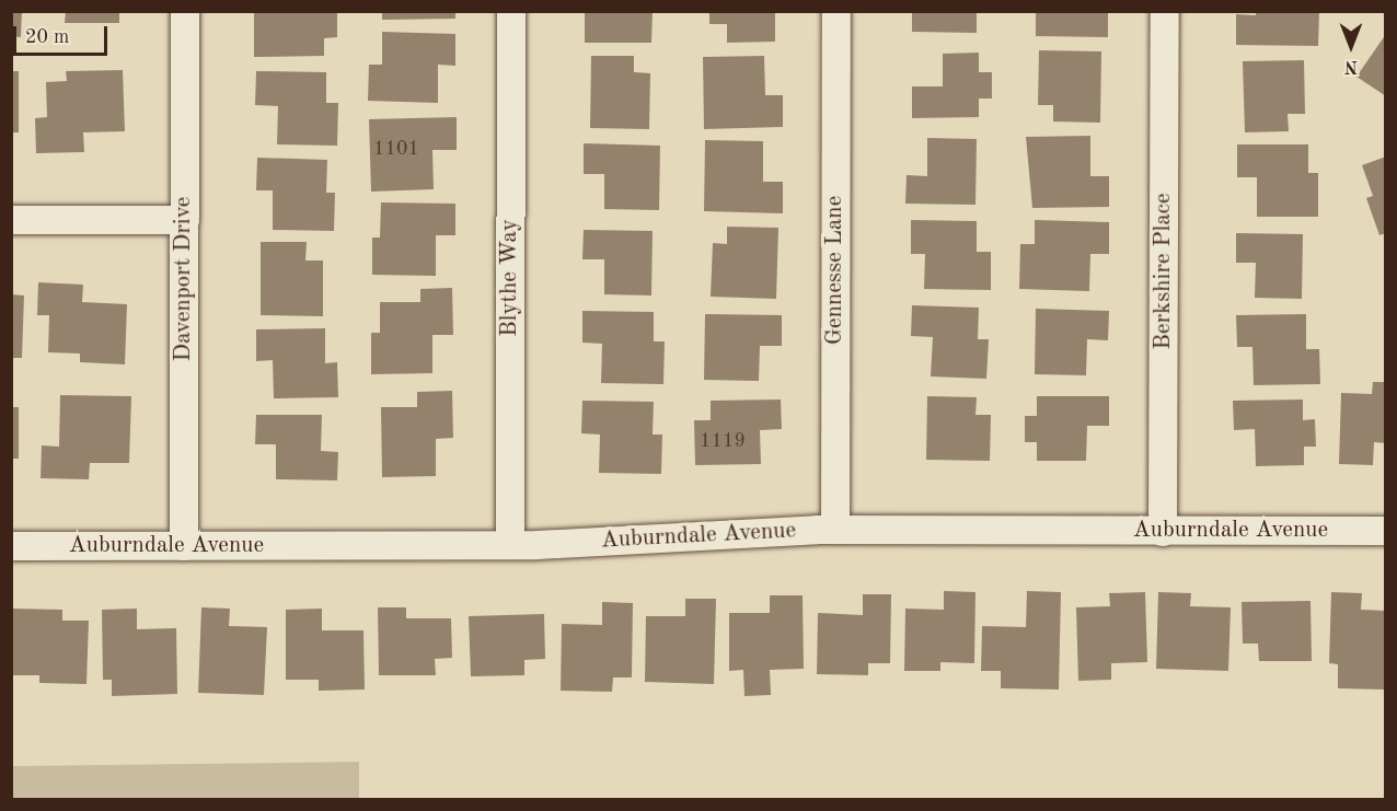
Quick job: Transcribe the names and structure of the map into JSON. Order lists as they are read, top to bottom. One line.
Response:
{"streets":{"street":["Gennesse Lane","Berkshire Place","Blythe Way","Davenport Drive","Auburndale Avenue"]},"crossings":[["Gennesse Lane","Auburndale Avenue"],["Berkshire Place","Auburndale Avenue"],["Blythe Way","Auburndale Avenue"],["Davenport Drive","Auburndale Avenue"]],"house_numbers":["1101","1119"],"scale_bar":"20 m","north":"bottom"}
